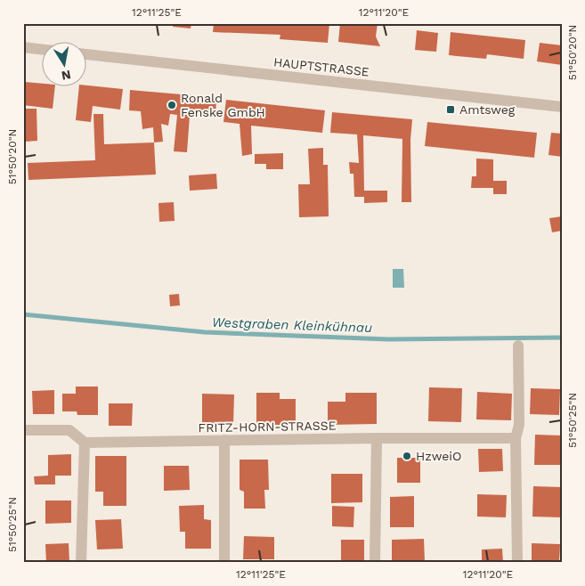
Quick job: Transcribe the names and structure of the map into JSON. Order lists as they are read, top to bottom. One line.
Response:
{"streets":{"street":["HAUPTSTRASSE","FRITZ-HORN-STRASSE"]},"water":["Westgraben Kleinkühnau"],"places":{"other":["Ronald Fenske GmbH","HzweiO"],"transit":["Amtsweg"]},"north":"bottom","coordinates":["12°11'25\"E","12°11'20\"E","51°50'20\"N","51°50'25\"N"]}
